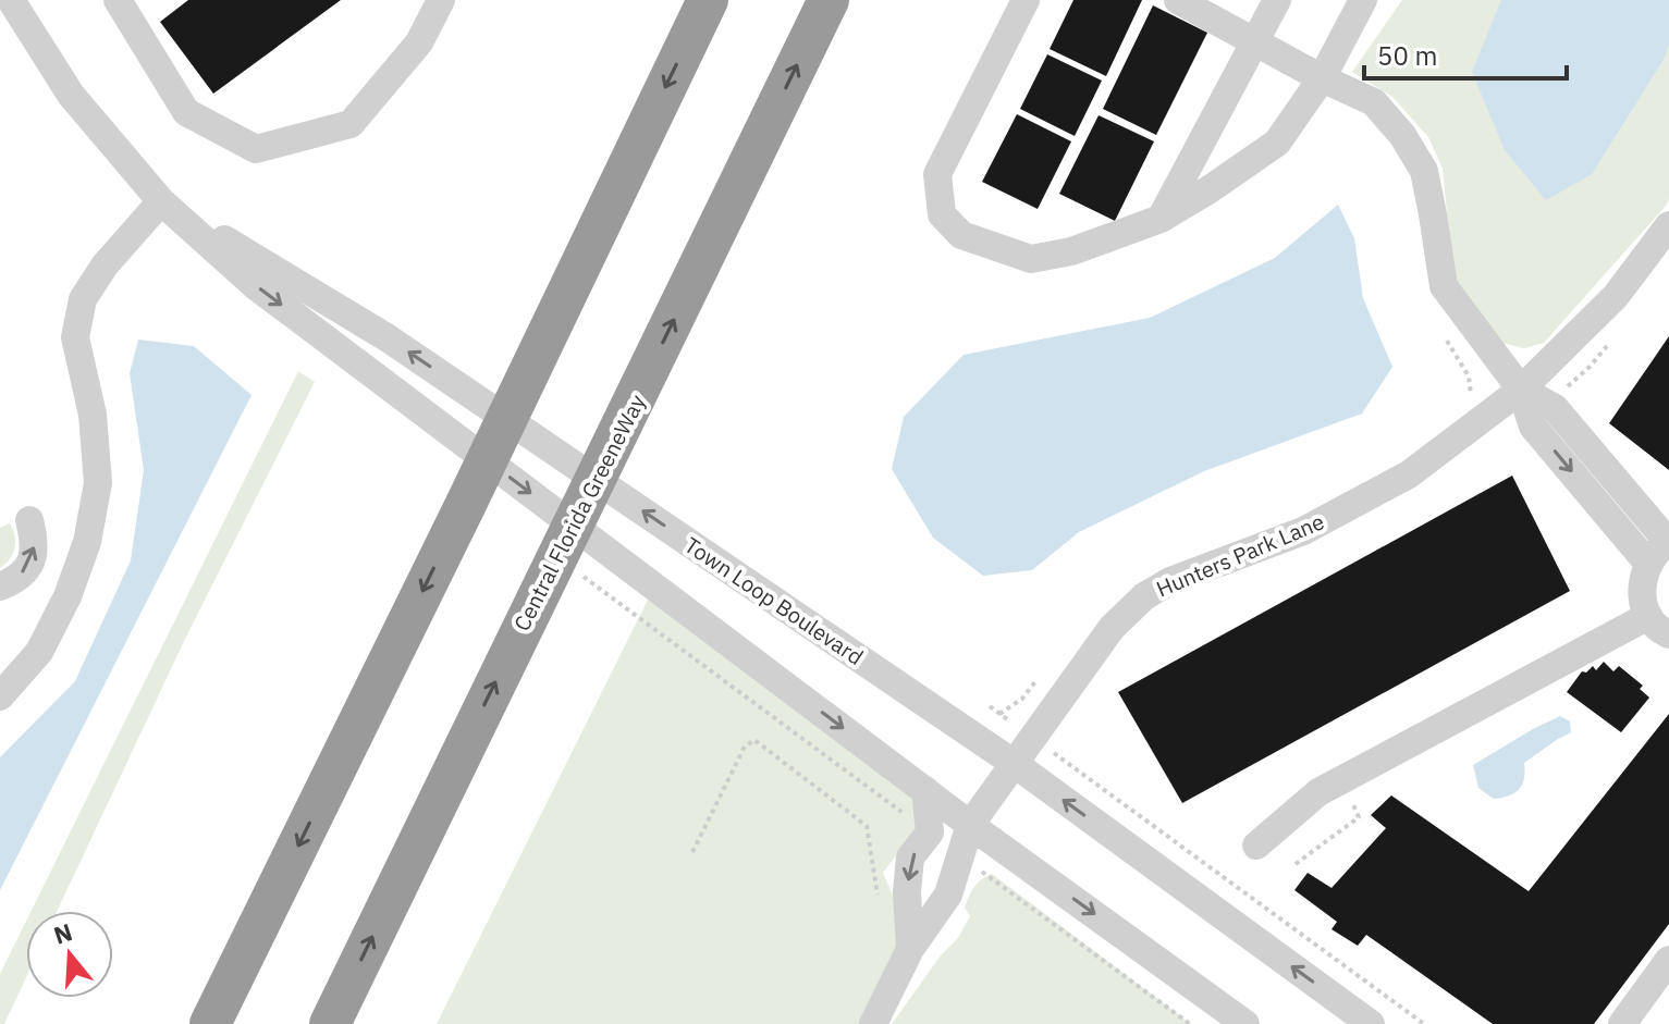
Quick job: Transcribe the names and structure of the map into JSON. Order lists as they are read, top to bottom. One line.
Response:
{"streets":{"highway":["Central Florida GreeneWay"],"street":["Hunters Park Lane","Town Loop Boulevard"]},"crossings":[["Hunters Park Lane","Town Loop Boulevard"]],"scale_bar":"50 m","north":"top"}
